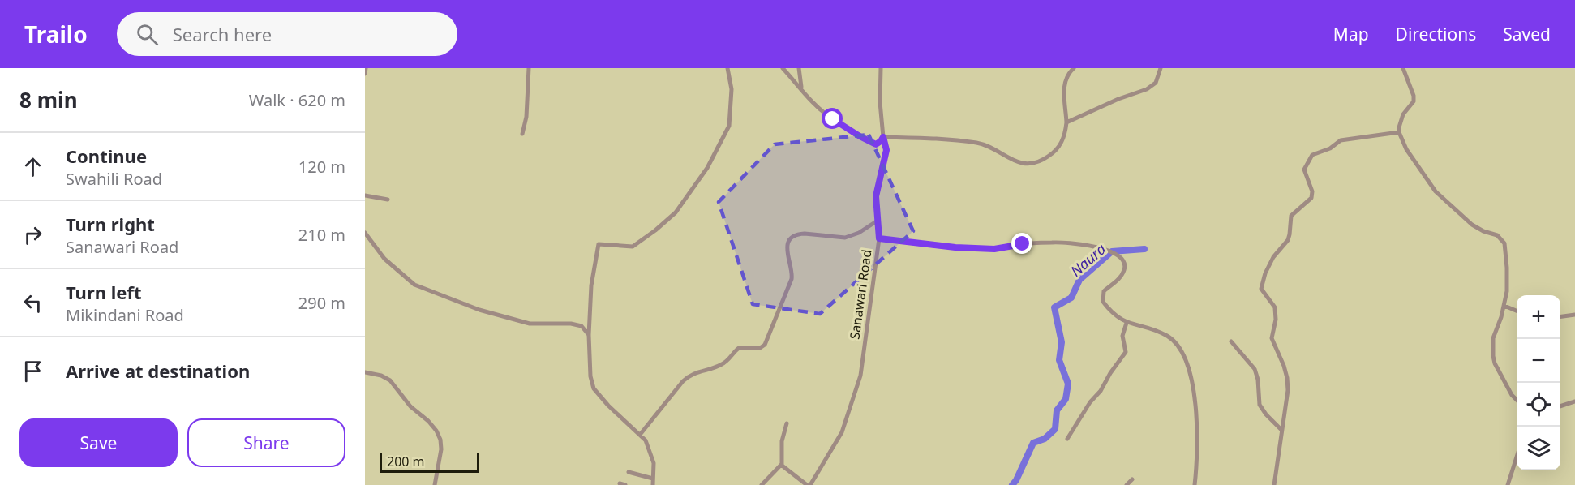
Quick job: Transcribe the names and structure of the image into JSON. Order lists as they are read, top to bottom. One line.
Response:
{"streets":{"street":["Sanawari Road"]},"water":["Naura"],"scale_bar":"200 m","page":{"header":"Trailo","search":"Search here","nav":["Map","Directions","Saved"],"heading":["8 min","Walk · 620 m"],"list":[["Continue","Swahili Road","120 m"],["Turn right","Sanawari Road","210 m"],["Turn left","Mikindani Road","290 m"],"Arrive at destination"],"map_buttons":["+","−"],"buttons":["Save","Share"],"scale":"200 m"}}
